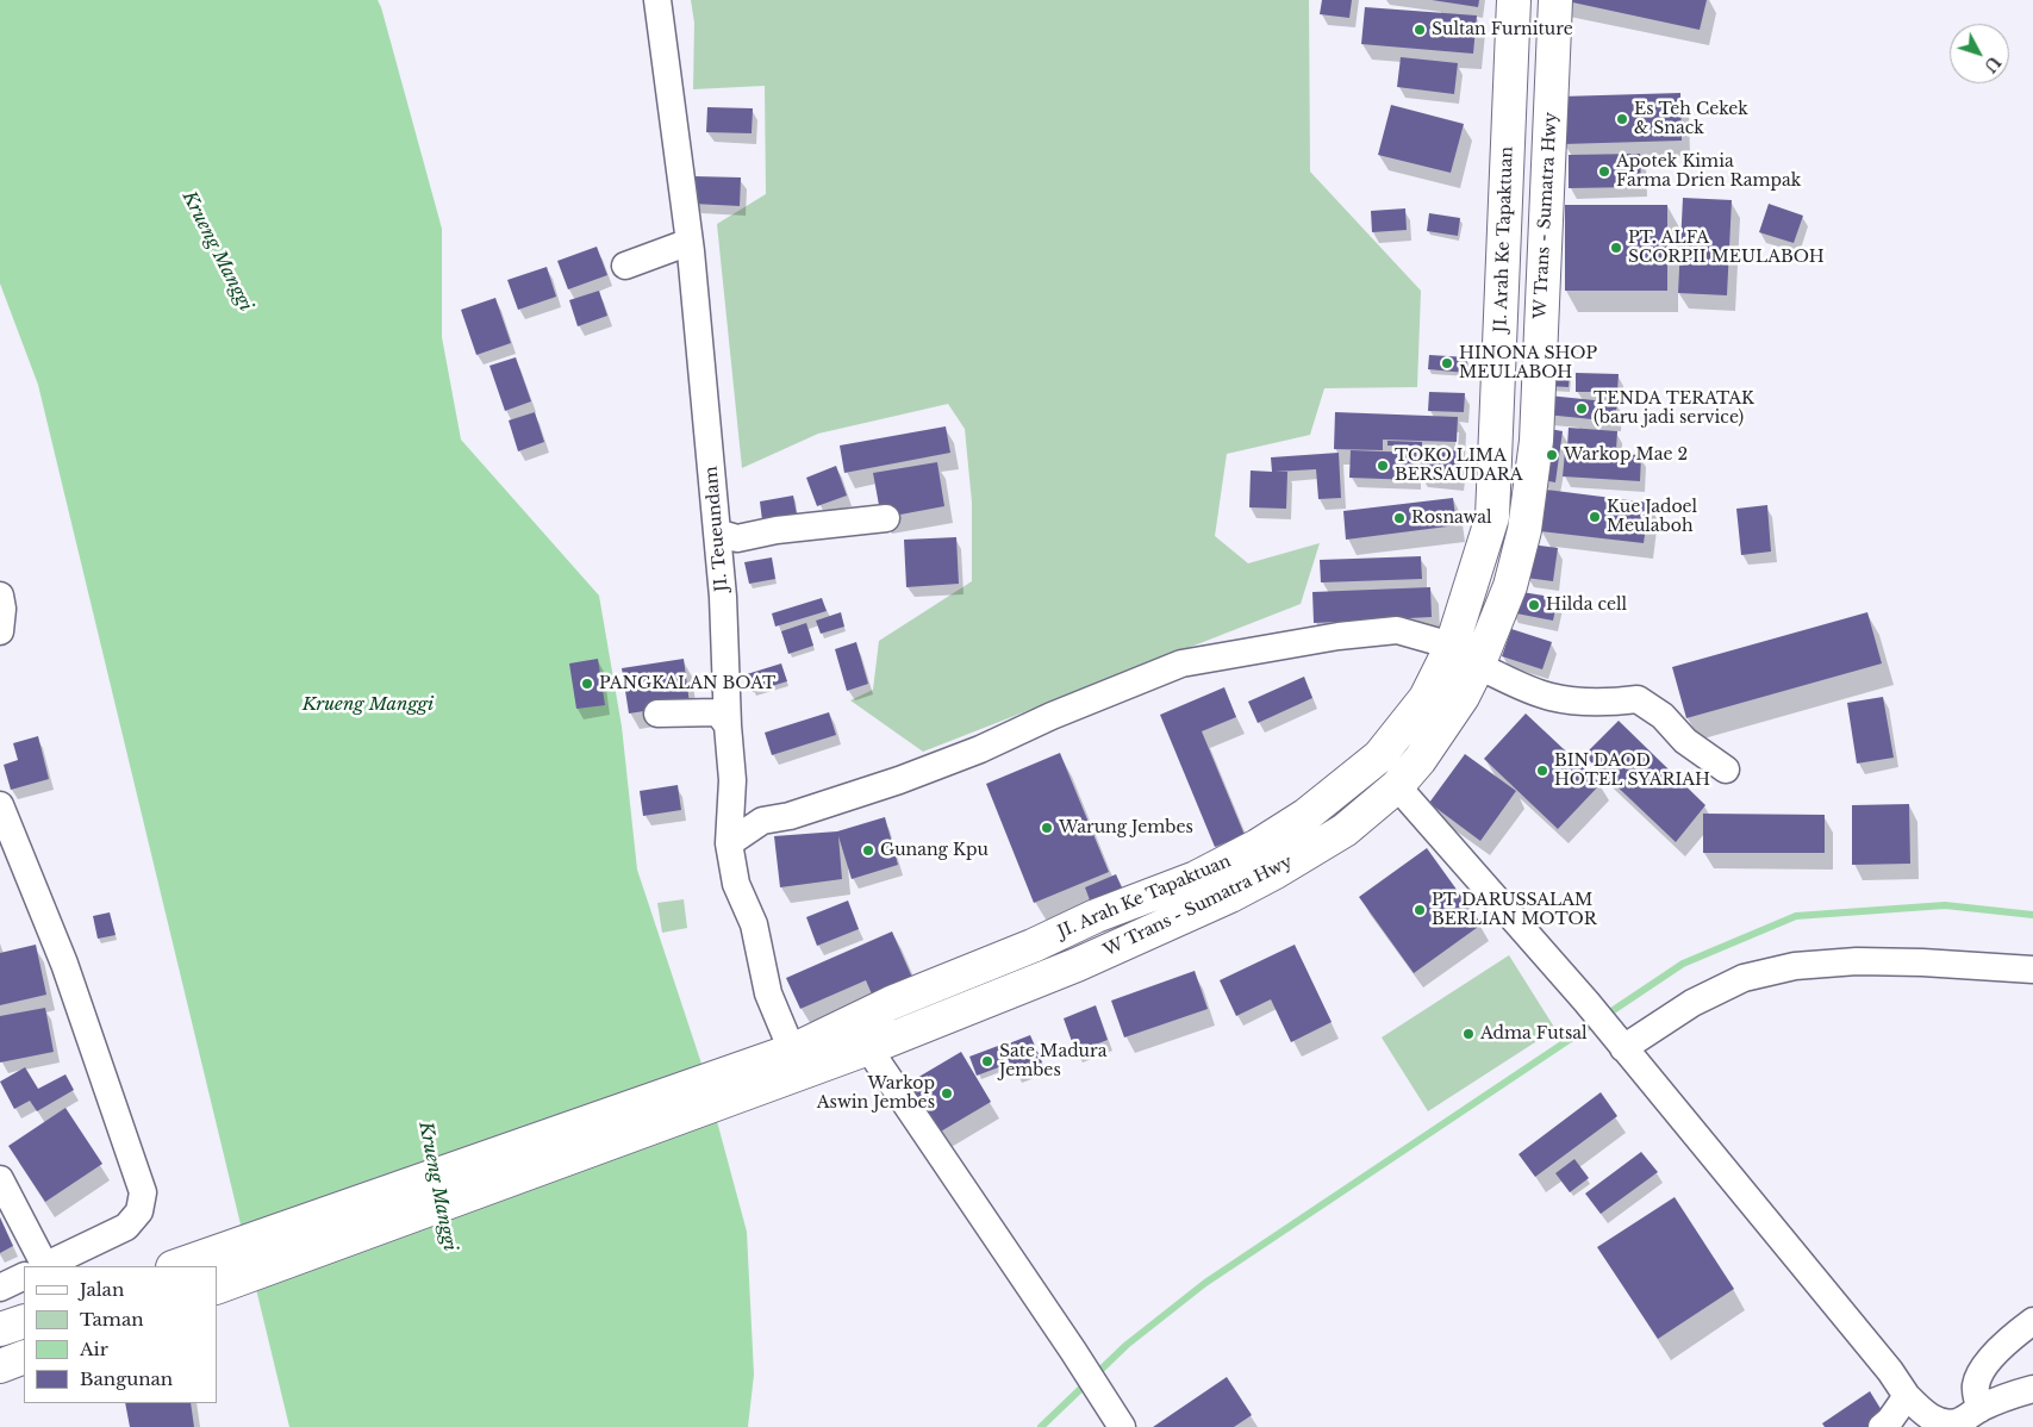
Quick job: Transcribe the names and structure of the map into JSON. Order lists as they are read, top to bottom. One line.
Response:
{"streets":{"highway":["W Trans - Sumatra Hwy","JI. Arah Ke Tapaktuan"],"street":["JI. Teueundam"]},"crossings":[["W Trans - Sumatra Hwy","JI. Arah Ke Tapaktuan"],["W Trans - Sumatra Hwy","JI. Teueundam"],["JI. Arah Ke Tapaktuan","JI. Teueundam"]],"water":["Krueng Manggi"],"places":["Sultan Furniture","Es Teh Cekek & Snack","Apotek Kimia Farma Drien Rampak","PT. ALFA SCORPII MEULABOH","HINONA SHOP MEULABOH","TENDA TERATAK (baru jadi service)","Warkop Mae 2","TOKO LIMA BERSAUDARA","Kue Jadoel Meulaboh","Rosnawal","Hilda cell","PANGKALAN BOAT","BIN DAOD HOTEL SYARIAH","Warung Jembes","Gunang Kpu","PT DARUSSALAM BERLIAN MOTOR","Adma Futsal","Sate Madura Jembes","Warkop Aswin Jembes"],"legend":["Jalan","Taman","Air","Bangunan"],"north":"bottom right"}
